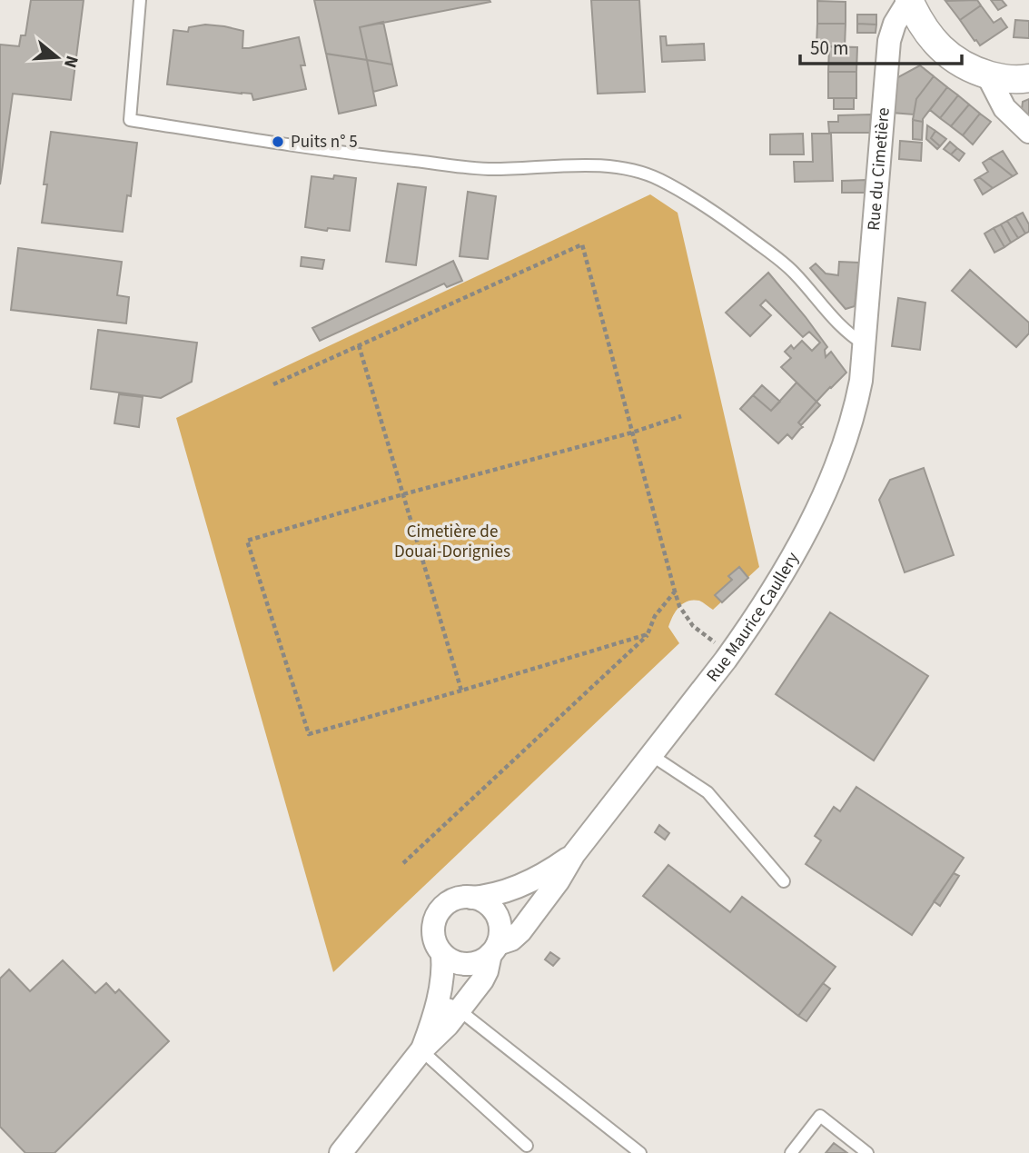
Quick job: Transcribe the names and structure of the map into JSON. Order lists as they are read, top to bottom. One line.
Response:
{"streets":{"street":["Rue du Cimetière","Rue Maurice Caullery"]},"crossings":[["Rue du Cimetière","Rue Maurice Caullery"]],"parks":["Cimetière de Douai-Dorignies"],"places":["Puits n° 5"],"scale_bar":"50 m","north":"right"}
